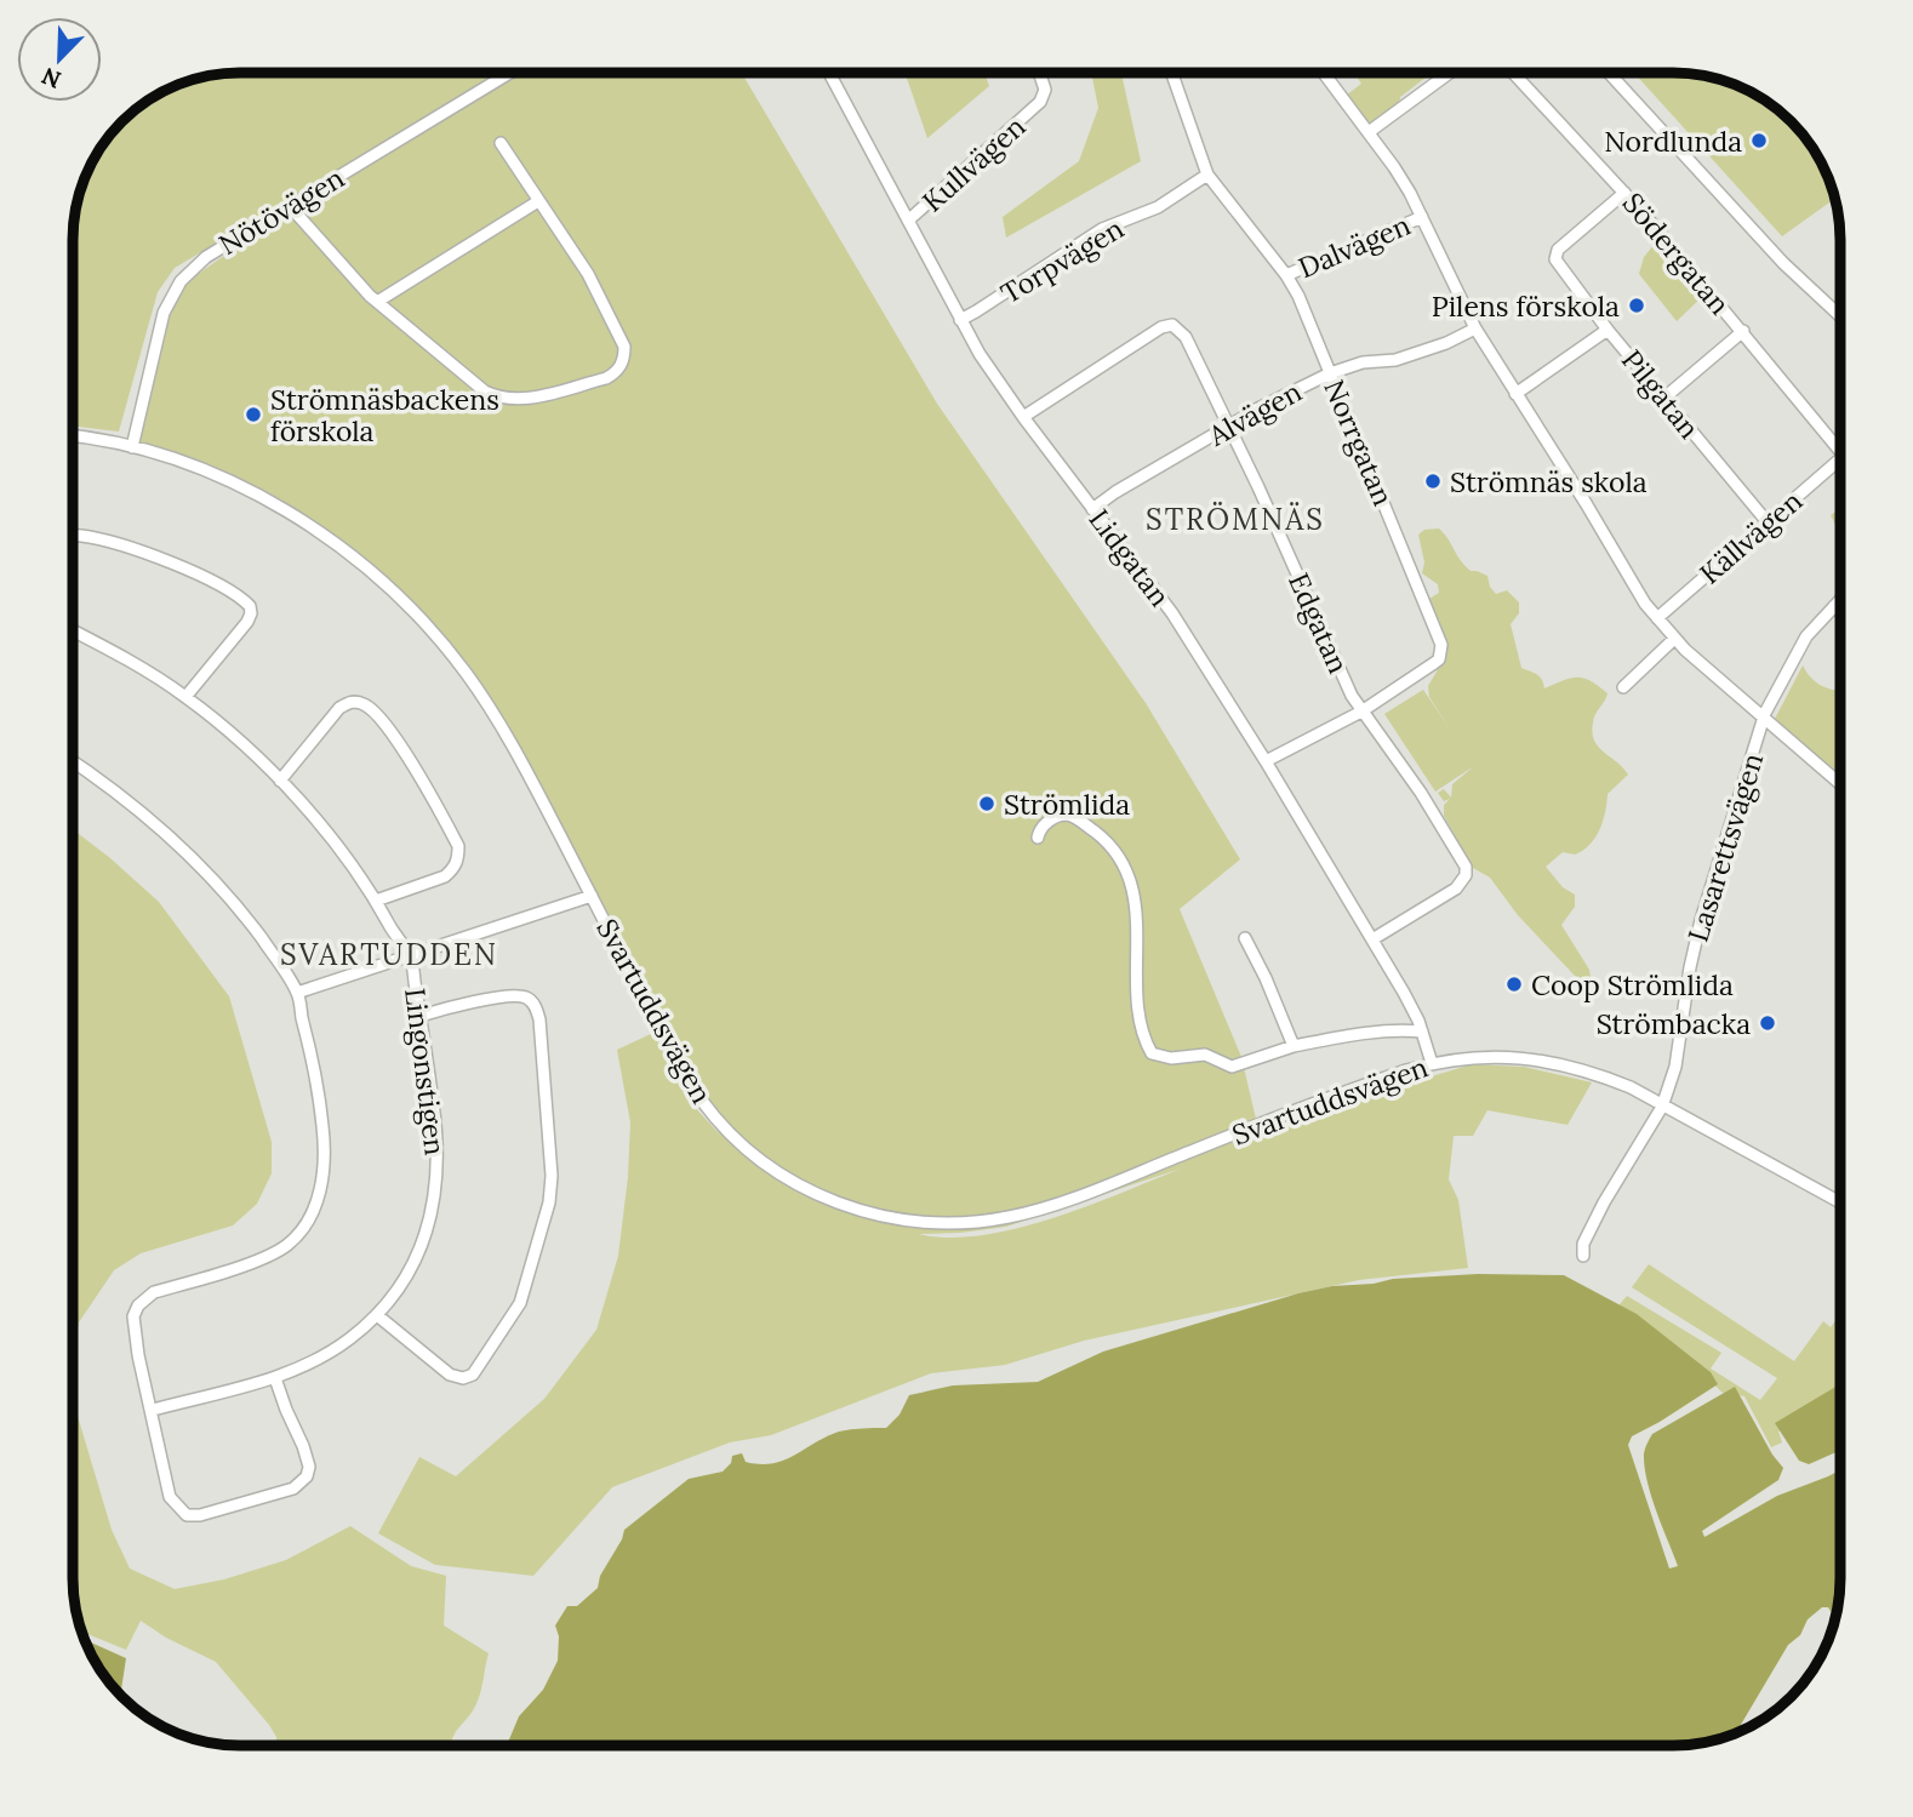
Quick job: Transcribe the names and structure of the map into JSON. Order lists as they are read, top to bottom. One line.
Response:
{"streets":{"street":["Kullvägen","Nötövägen","Dalvägen","Södergatan","Torpvägen","Pilgatan","Alvägen","Norrgatan","Källvägen","Lidgatan","Edgatan","Lasarettsvägen","Svartuddsvägen","Lingonstigen"]},"crossings":[["Kullvägen","Lidgatan"],["Nötövägen","Svartuddsvägen"],["Dalvägen","Norrgatan"],["Södergatan","Pilgatan"],["Torpvägen","Norrgatan"],["Torpvägen","Lidgatan"],["Pilgatan","Källvägen"],["Alvägen","Norrgatan"],["Alvägen","Lidgatan"],["Alvägen","Edgatan"],["Norrgatan","Lidgatan"],["Norrgatan","Edgatan"],["Lidgatan","Edgatan"],["Lidgatan","Svartuddsvägen"],["Lasarettsvägen","Svartuddsvägen"]],"districts":["STRÖMNÄS","SVARTUDDEN"],"places":["Nordlunda","Pilens förskola","Strömnäsbackens förskola","Strömnäs skola","Strömlida","Coop Strömlida","Strömbacka"],"north":"bottom left"}
